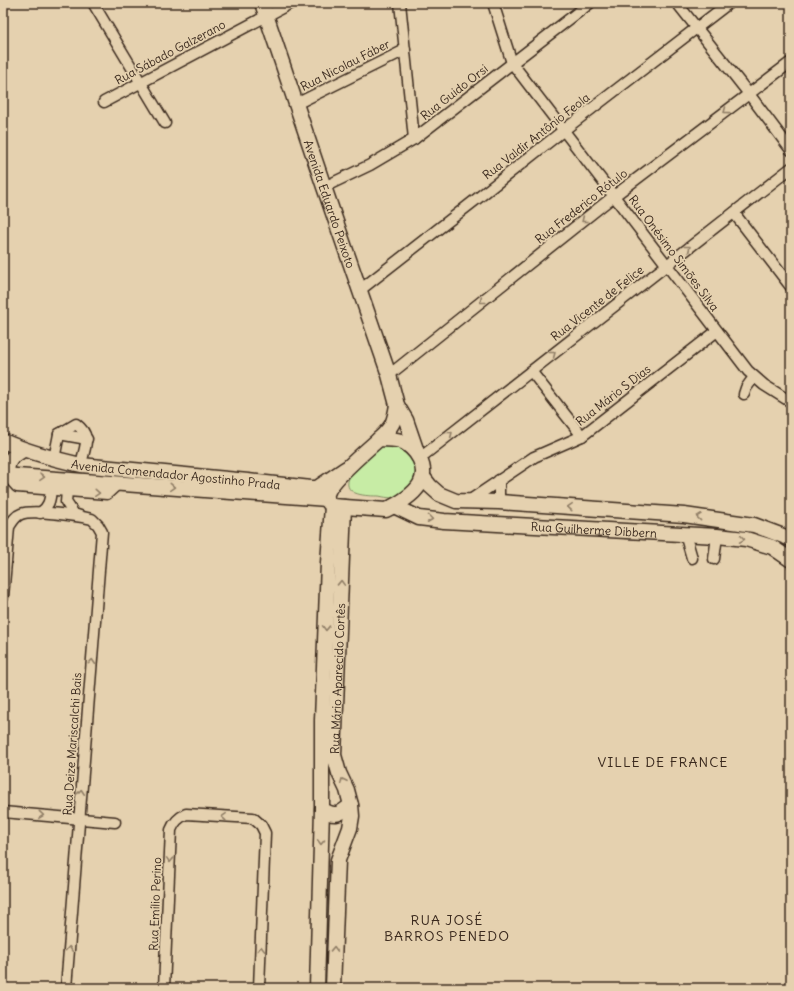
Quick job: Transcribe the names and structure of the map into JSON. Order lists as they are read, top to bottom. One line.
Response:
{"streets":{"street":["Rua Sábado Galzerano","Rua Nicolau Fáber","Rua Guido Orsi","Rua Valdir Antônio Feola","Avenida Eduardo Peixoto","Rua Frederico Rótulo","Rua Onésimo Simões Silva","Rua Vicente de Felice","Rua Mário S Dias","Avenida Comendador Agostinho Prada","Rua Guilherme Dibbern","Rua Mário Aparecido Cortês","Rua Deize Mariscalchi Bais","Rua Emílio Perino"]},"crossings":[["Rua Sábado Galzerano","Avenida Eduardo Peixoto"],["Rua Nicolau Fáber","Avenida Eduardo Peixoto"],["Rua Guido Orsi","Avenida Eduardo Peixoto"],["Rua Guido Orsi","Rua Onésimo Simões Silva"],["Rua Valdir Antônio Feola","Avenida Eduardo Peixoto"],["Rua Valdir Antônio Feola","Rua Onésimo Simões Silva"],["Avenida Eduardo Peixoto","Rua Frederico Rótulo"],["Avenida Eduardo Peixoto","Rua Vicente de Felice"],["Avenida Eduardo Peixoto","Rua Guilherme Dibbern"],["Rua Frederico Rótulo","Rua Onésimo Simões Silva"],["Rua Onésimo Simões Silva","Rua Vicente de Felice"],["Rua Onésimo Simões Silva","Rua Mário S Dias"],["Rua Mário S Dias","Rua Guilherme Dibbern"],["Avenida Comendador Agostinho Prada","Rua Guilherme Dibbern"],["Avenida Comendador Agostinho Prada","Rua Mário Aparecido Cortês"]],"one_way":["Rua Frederico Rótulo","Rua Vicente de Felice","Rua Deize Mariscalchi Bais"],"districts":["VILLE DE FRANCE","RUA JOSÉ BARROS PENEDO"]}
